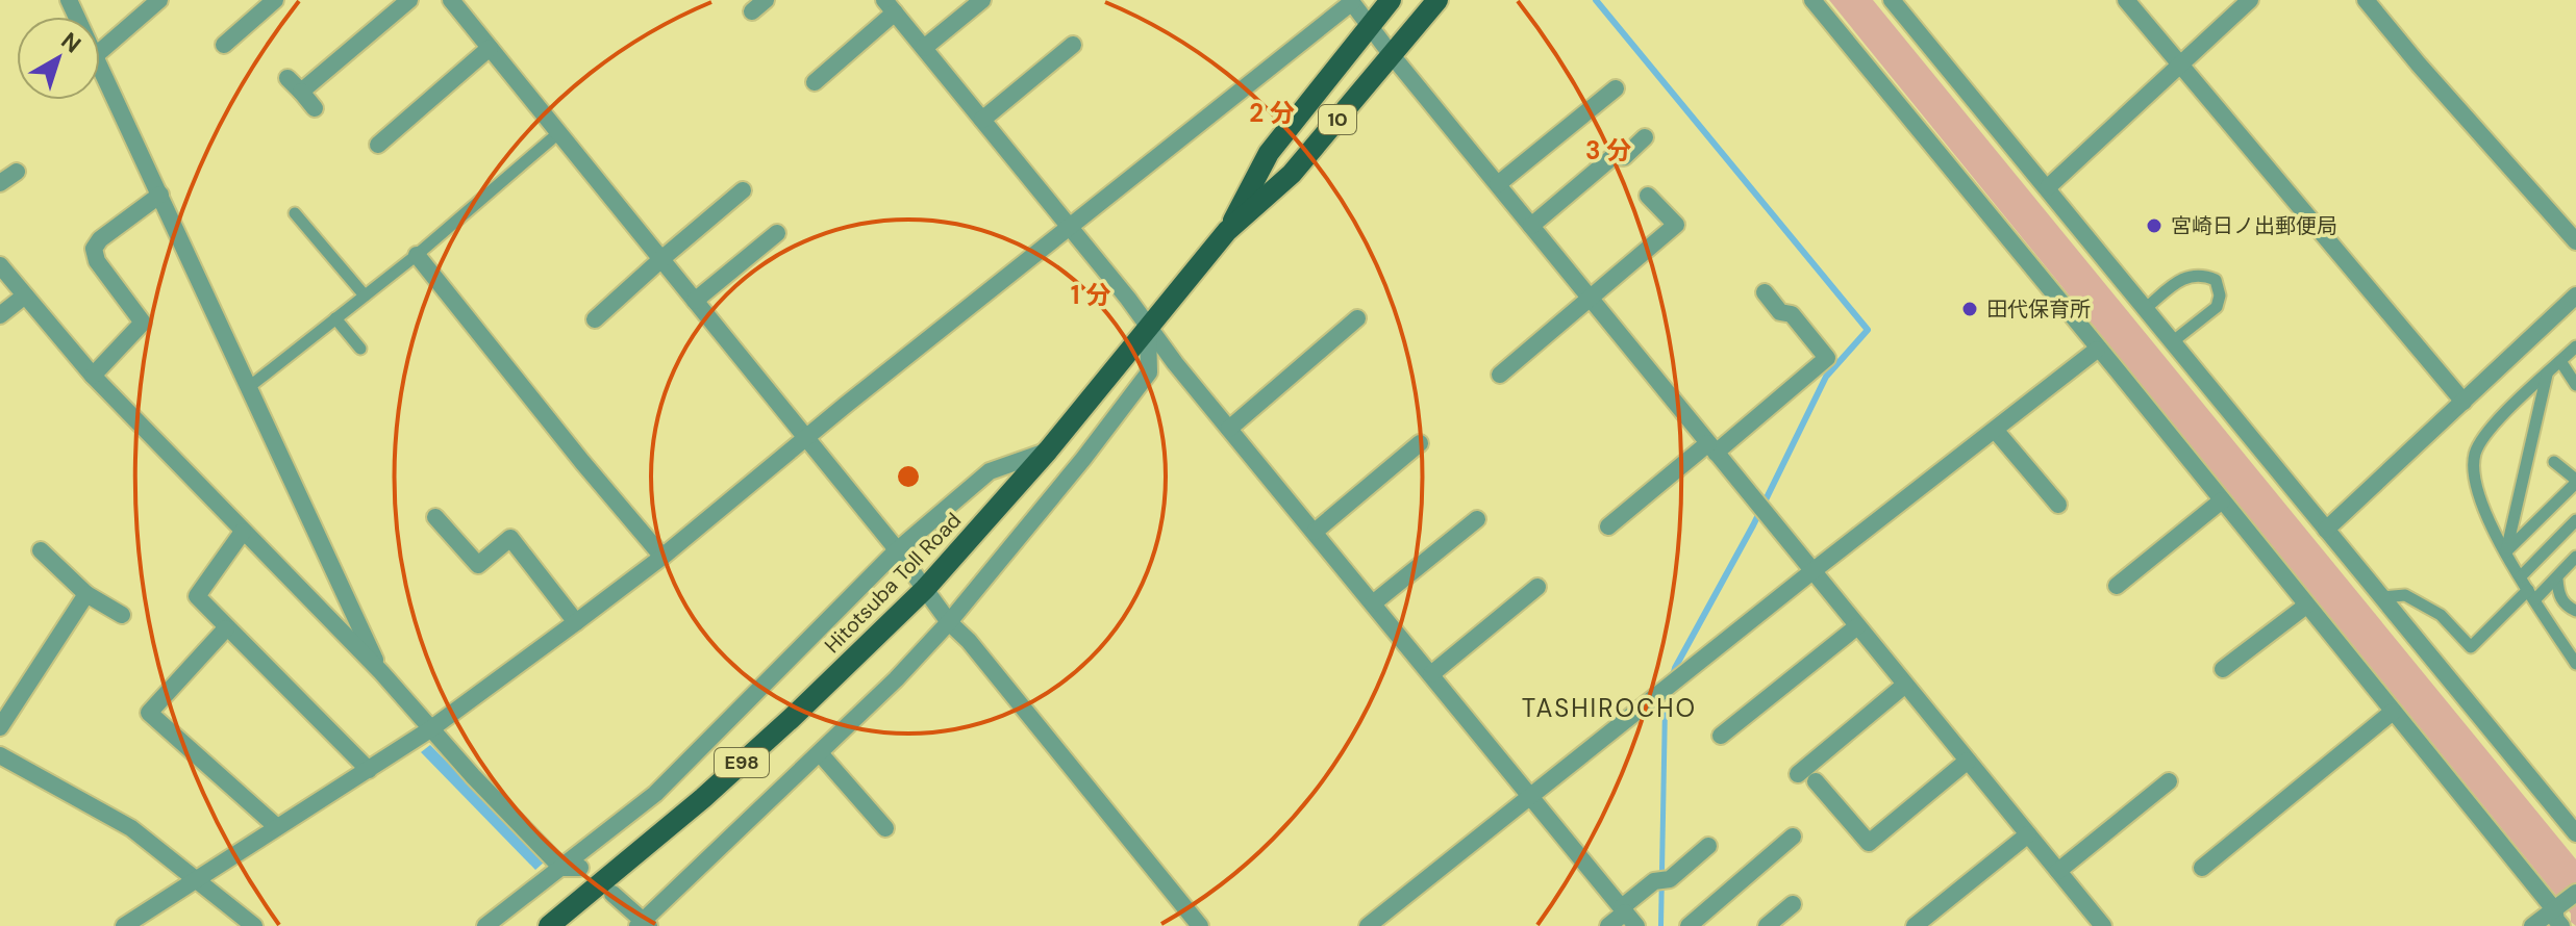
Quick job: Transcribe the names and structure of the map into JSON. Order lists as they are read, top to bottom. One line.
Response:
{"streets":{"main road":["10","Hitotsuba Toll Road","E98"]},"crossings":[["10","Hitotsuba Toll Road"]],"districts":["TASHIROCHO"],"places":["宮崎日ノ出郵便局","田代保育所"],"north":"top right","rings":["2 分","3 分","1 分"]}
